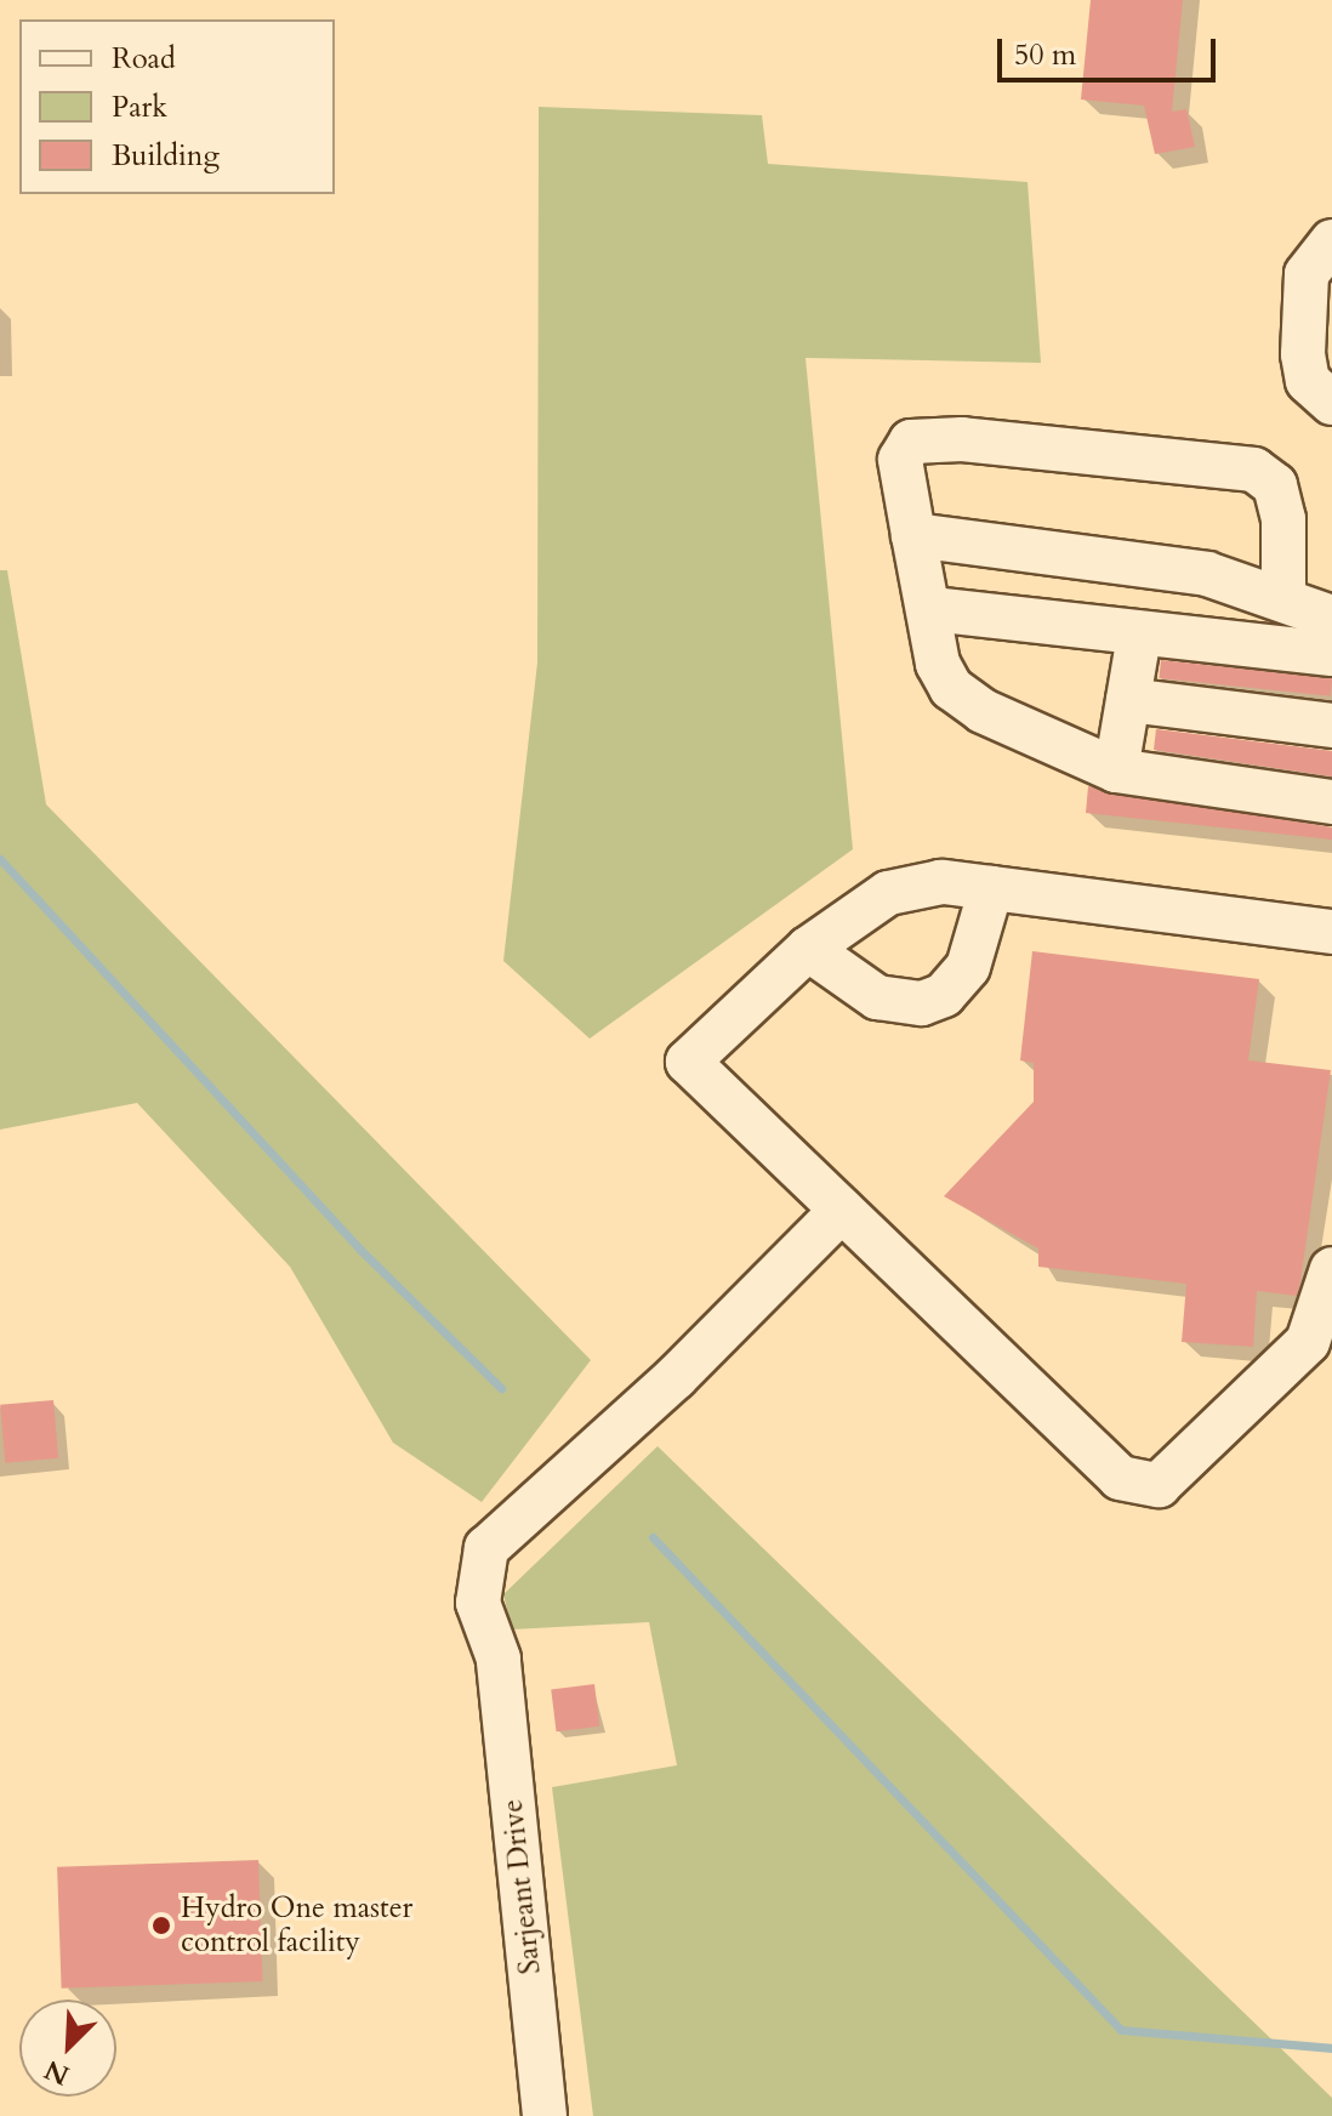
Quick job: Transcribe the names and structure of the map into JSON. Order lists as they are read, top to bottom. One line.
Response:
{"streets":{"street":["Sarjeant Drive"]},"places":["Hydro One master control facility"],"legend":["Road","Park","Building"],"scale_bar":"50 m","north":"bottom left"}
